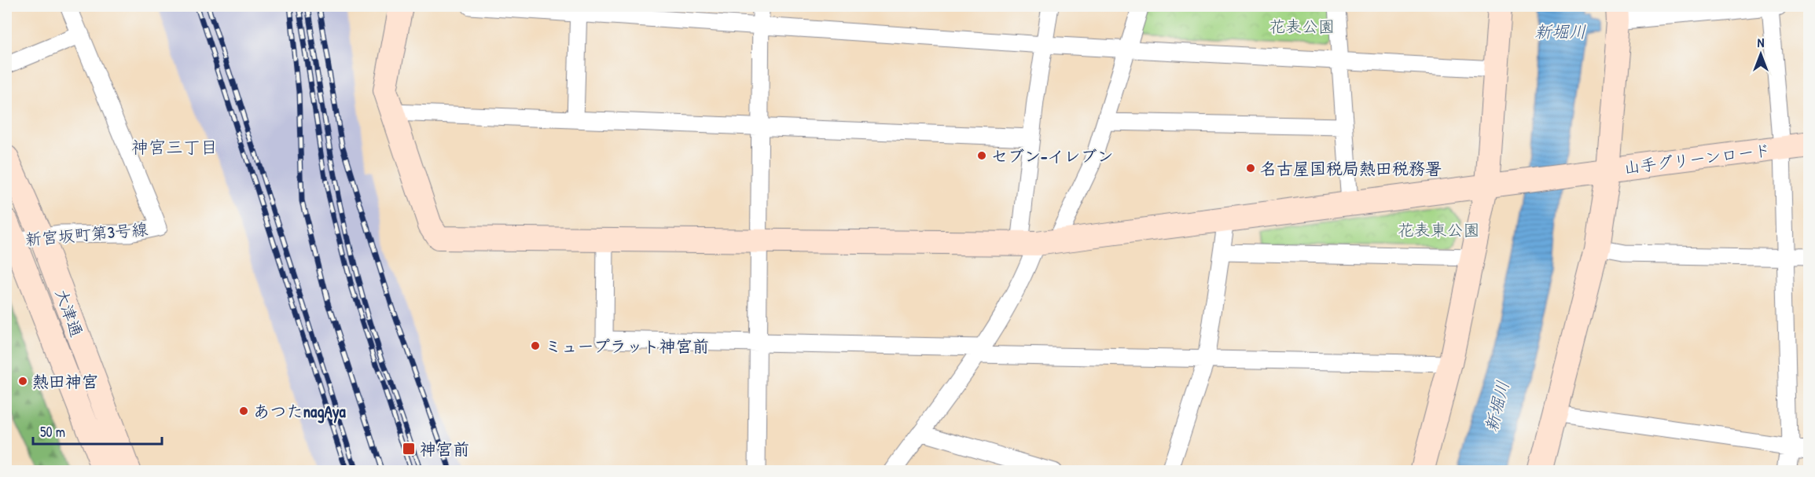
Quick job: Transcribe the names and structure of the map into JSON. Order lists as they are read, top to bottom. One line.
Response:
{"streets":{"street":["山手グリーンロード","新宮坂町第3号線","大津通"]},"crossings":[["新宮坂町第3号線","大津通"]],"districts":["神宮三丁目"],"water":["新堀川"],"parks":["花表公園","花表東公園"],"places":{"other":["セブン-イレブン","名古屋国税局熱田税務署","ミュープラット神宮前","熱田神宮","あつたnagAya"],"transit":["神宮前"]},"scale_bar":"50 m","north":"top"}
